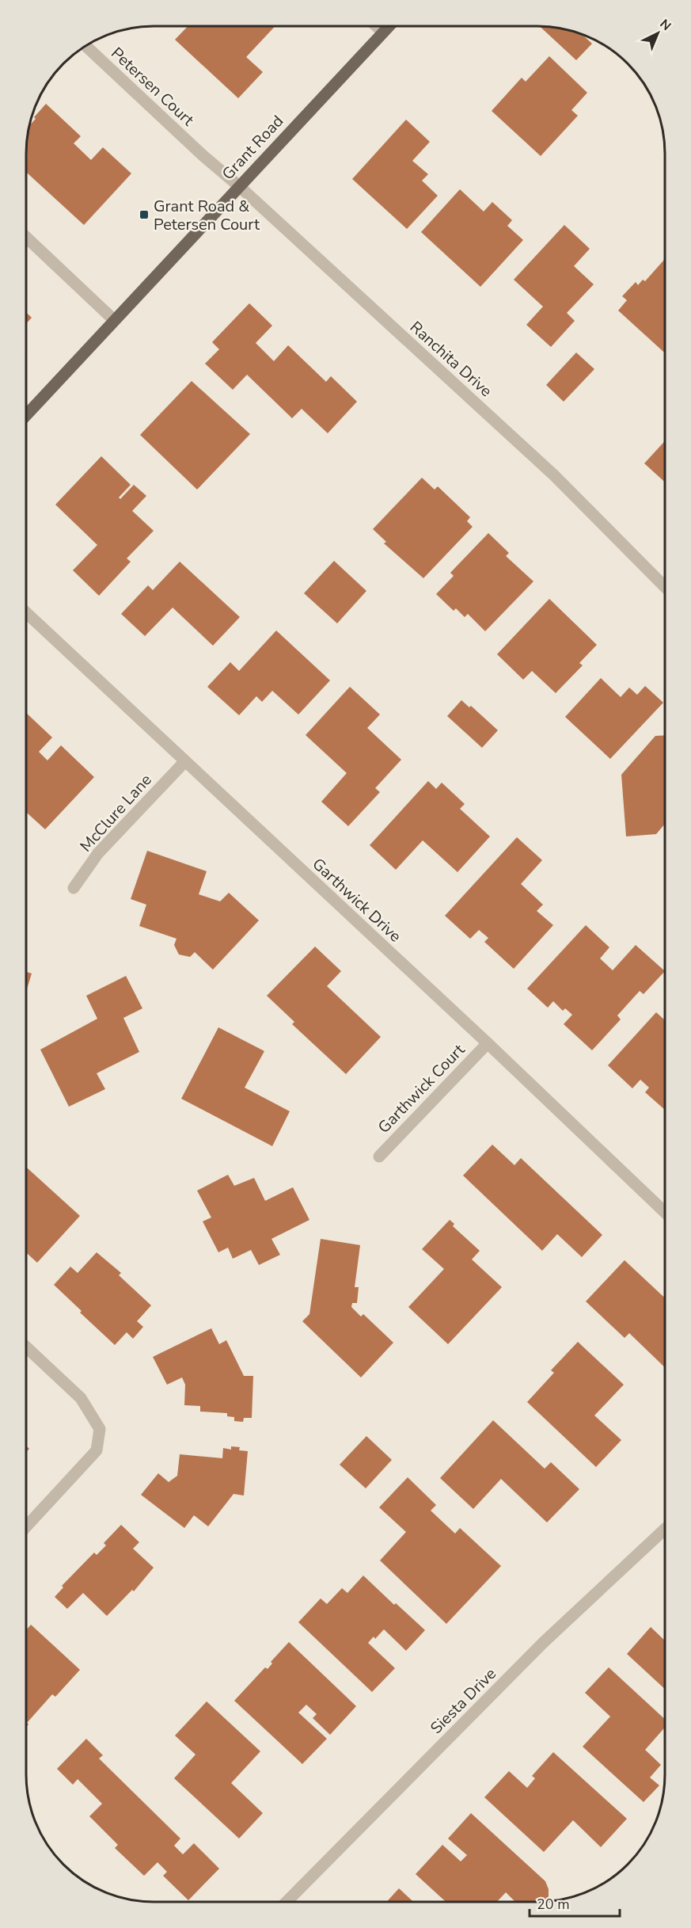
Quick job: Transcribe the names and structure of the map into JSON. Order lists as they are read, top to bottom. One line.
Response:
{"streets":{"main road":["Grant Road"],"street":["Petersen Court","Ranchita Drive","McClure Lane","Garthwick Drive","Garthwick Court","Siesta Drive"]},"crossings":[["Petersen Court","Ranchita Drive"],["Grant Road","Ranchita Drive"],["McClure Lane","Garthwick Drive"],["Garthwick Drive","Garthwick Court"]],"places":{"transit":["Grant Road & Petersen Court"]},"scale_bar":"20 m","north":"top right"}
